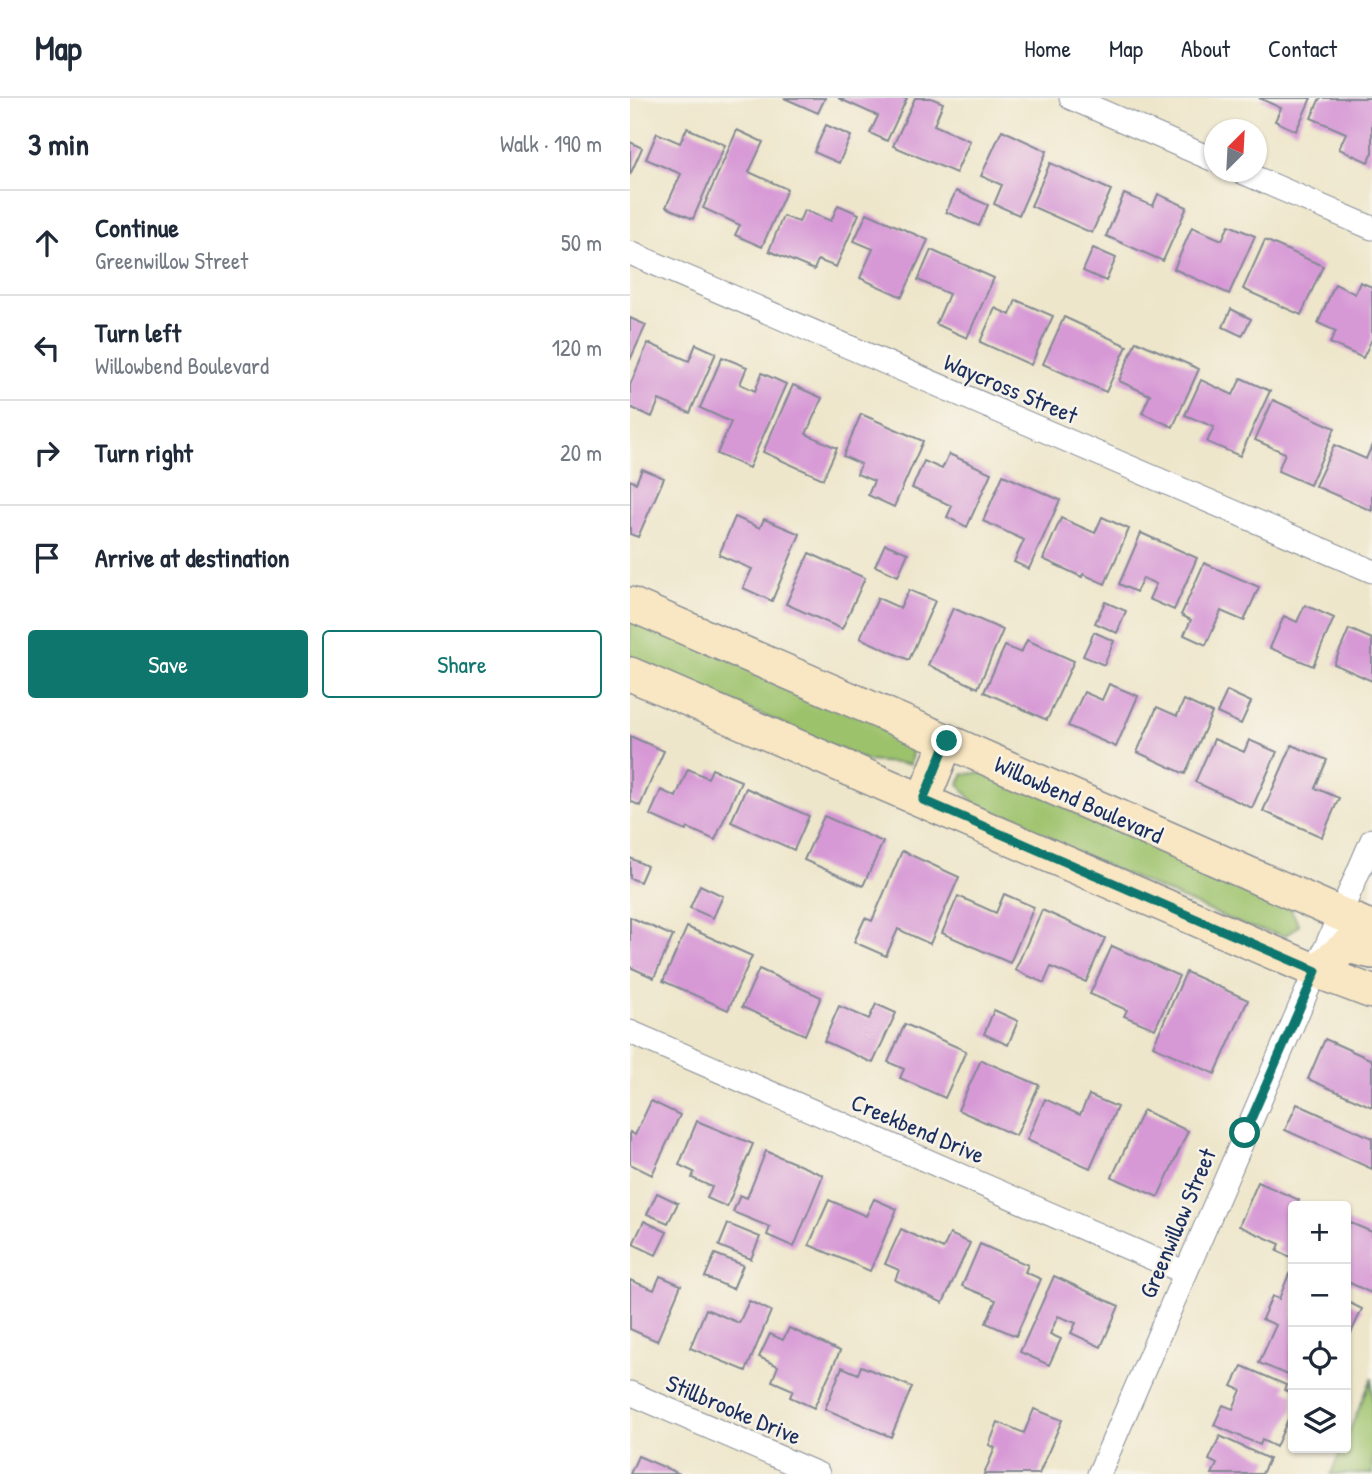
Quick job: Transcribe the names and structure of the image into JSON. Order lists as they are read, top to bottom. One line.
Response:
{"streets":{"main road":["Willowbend Boulevard"],"street":["Waycross Street","Creekbend Drive","Greenwillow Street","Stillbrooke Drive"]},"crossings":[["Willowbend Boulevard","Greenwillow Street"],["Creekbend Drive","Greenwillow Street"]],"north":"top right","page":{"header":"Map","nav":["Home","Map","About","Contact"],"heading":["3 min","Walk · 190 m"],"list":[["Continue","Greenwillow Street","50 m"],["Turn left","Willowbend Boulevard","120 m"],["Turn right","20 m"],"Arrive at destination"],"buttons":["Save","Share"],"map_buttons":["+","−"]}}
